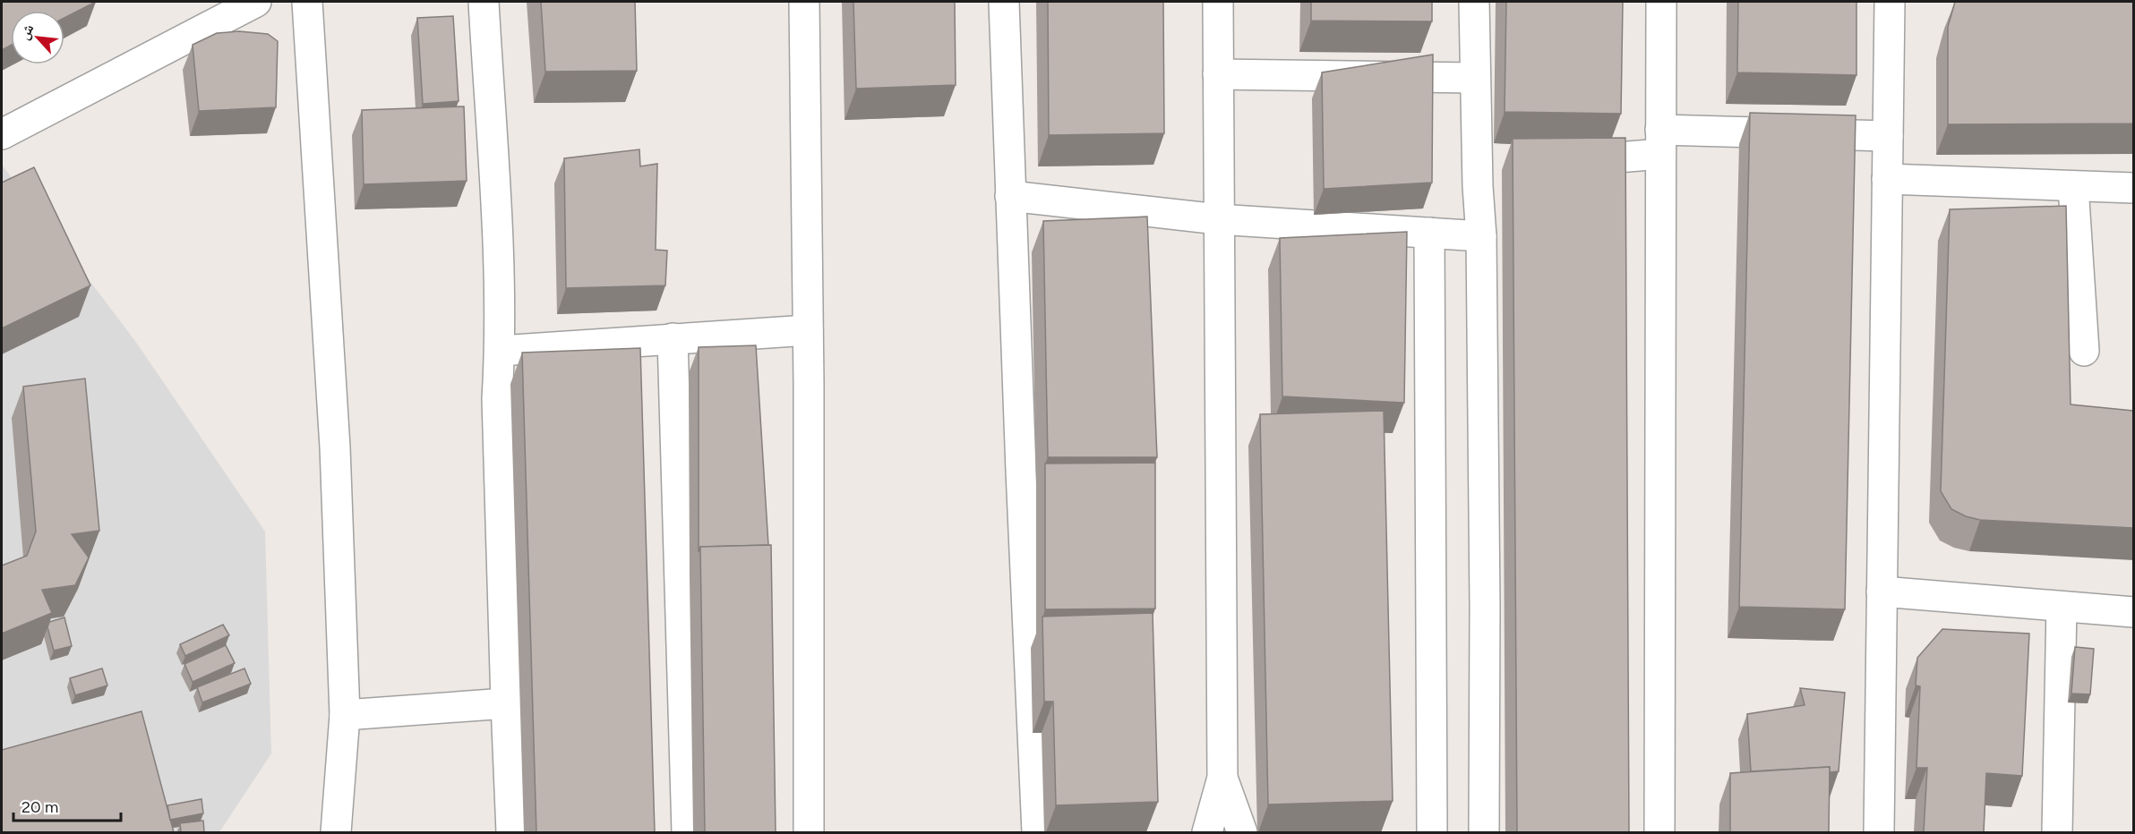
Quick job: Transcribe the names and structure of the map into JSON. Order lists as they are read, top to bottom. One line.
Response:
{"scale_bar":"20 m","north":"top left"}
